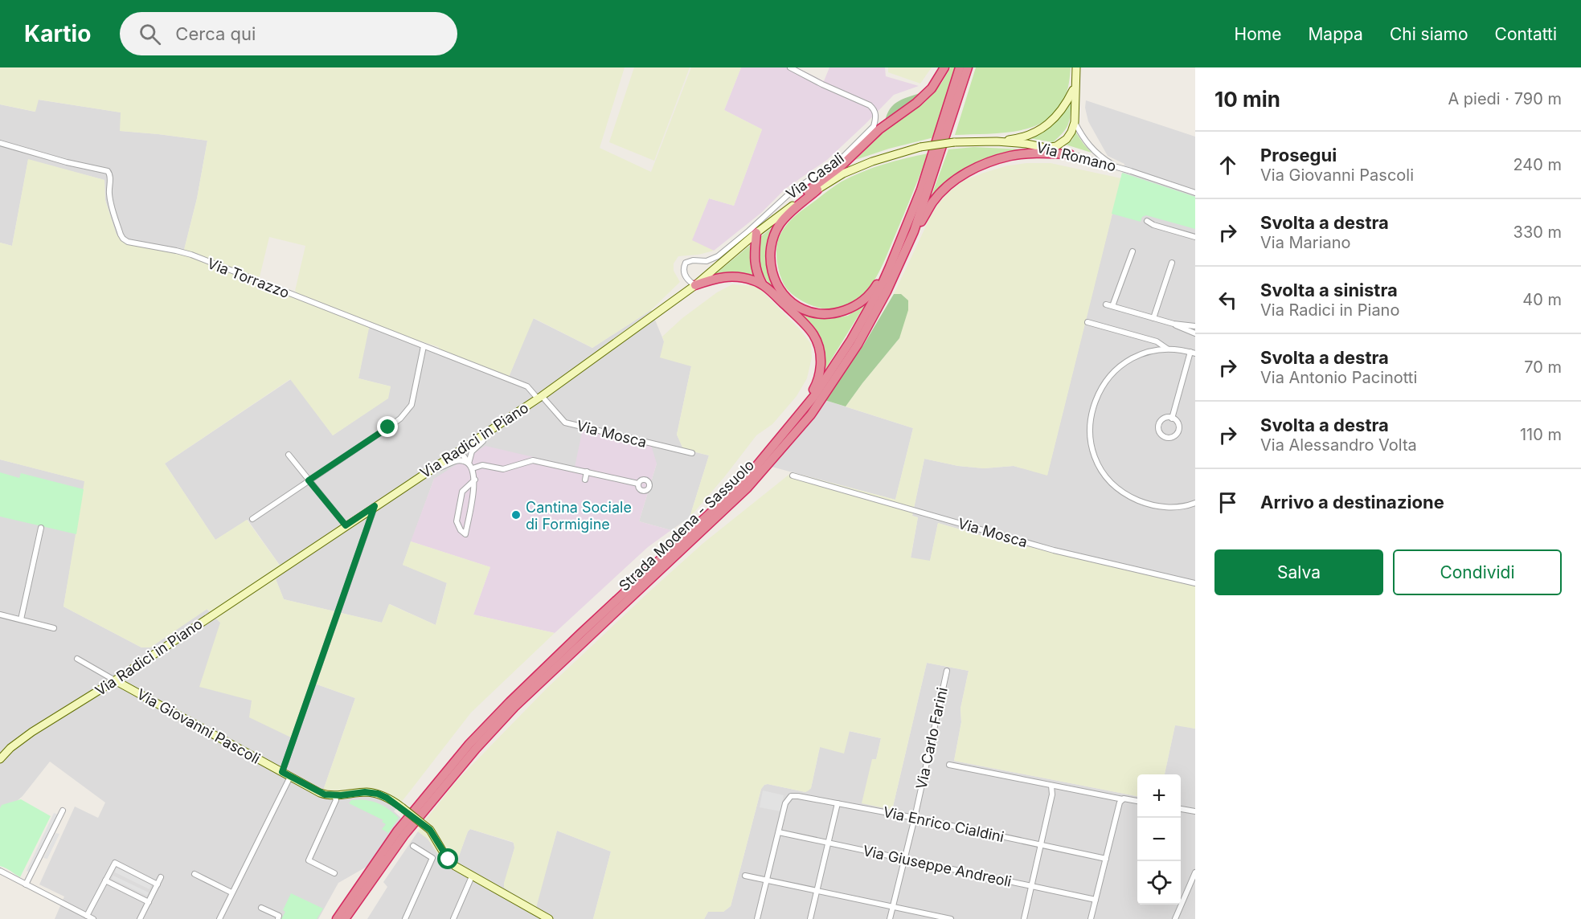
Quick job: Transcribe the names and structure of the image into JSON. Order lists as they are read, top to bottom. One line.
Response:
{"streets":{"highway":["Strada Modena - Sassuolo"],"street":["Via Romano","Via Casali","Via Torrazzo","Via Mosca","Via Radici in Piano","Via Giovanni Pascoli","Via Carlo Farini","Via Enrico Cialdini","Via Giuseppe Andreoli"]},"crossings":[["Via Romano","Via Radici in Piano"],["Via Casali","Via Radici in Piano"],["Via Torrazzo","Via Mosca"],["Via Torrazzo","Via Radici in Piano"],["Via Mosca","Via Radici in Piano"],["Via Radici in Piano","Via Giovanni Pascoli"],["Via Carlo Farini","Via Enrico Cialdini"],["Via Carlo Farini","Via Giuseppe Andreoli"],["Via Enrico Cialdini","Via Giuseppe Andreoli"]],"places":["Cantina Sociale di Formigine"],"page":{"header":"Kartio","search":"Cerca qui","nav":["Home","Mappa","Chi siamo","Contatti"],"heading":["10 min","A piedi · 790 m"],"list":[["Prosegui","Via Giovanni Pascoli","240 m"],["Svolta a destra","Via Mariano","330 m"],["Svolta a sinistra","Via Radici in Piano","40 m"],["Svolta a destra","Via Antonio Pacinotti","70 m"],["Svolta a destra","Via Alessandro Volta","110 m"],"Arrivo a destinazione"],"buttons":["Salva","Condividi"],"map_buttons":["+","−"]}}
